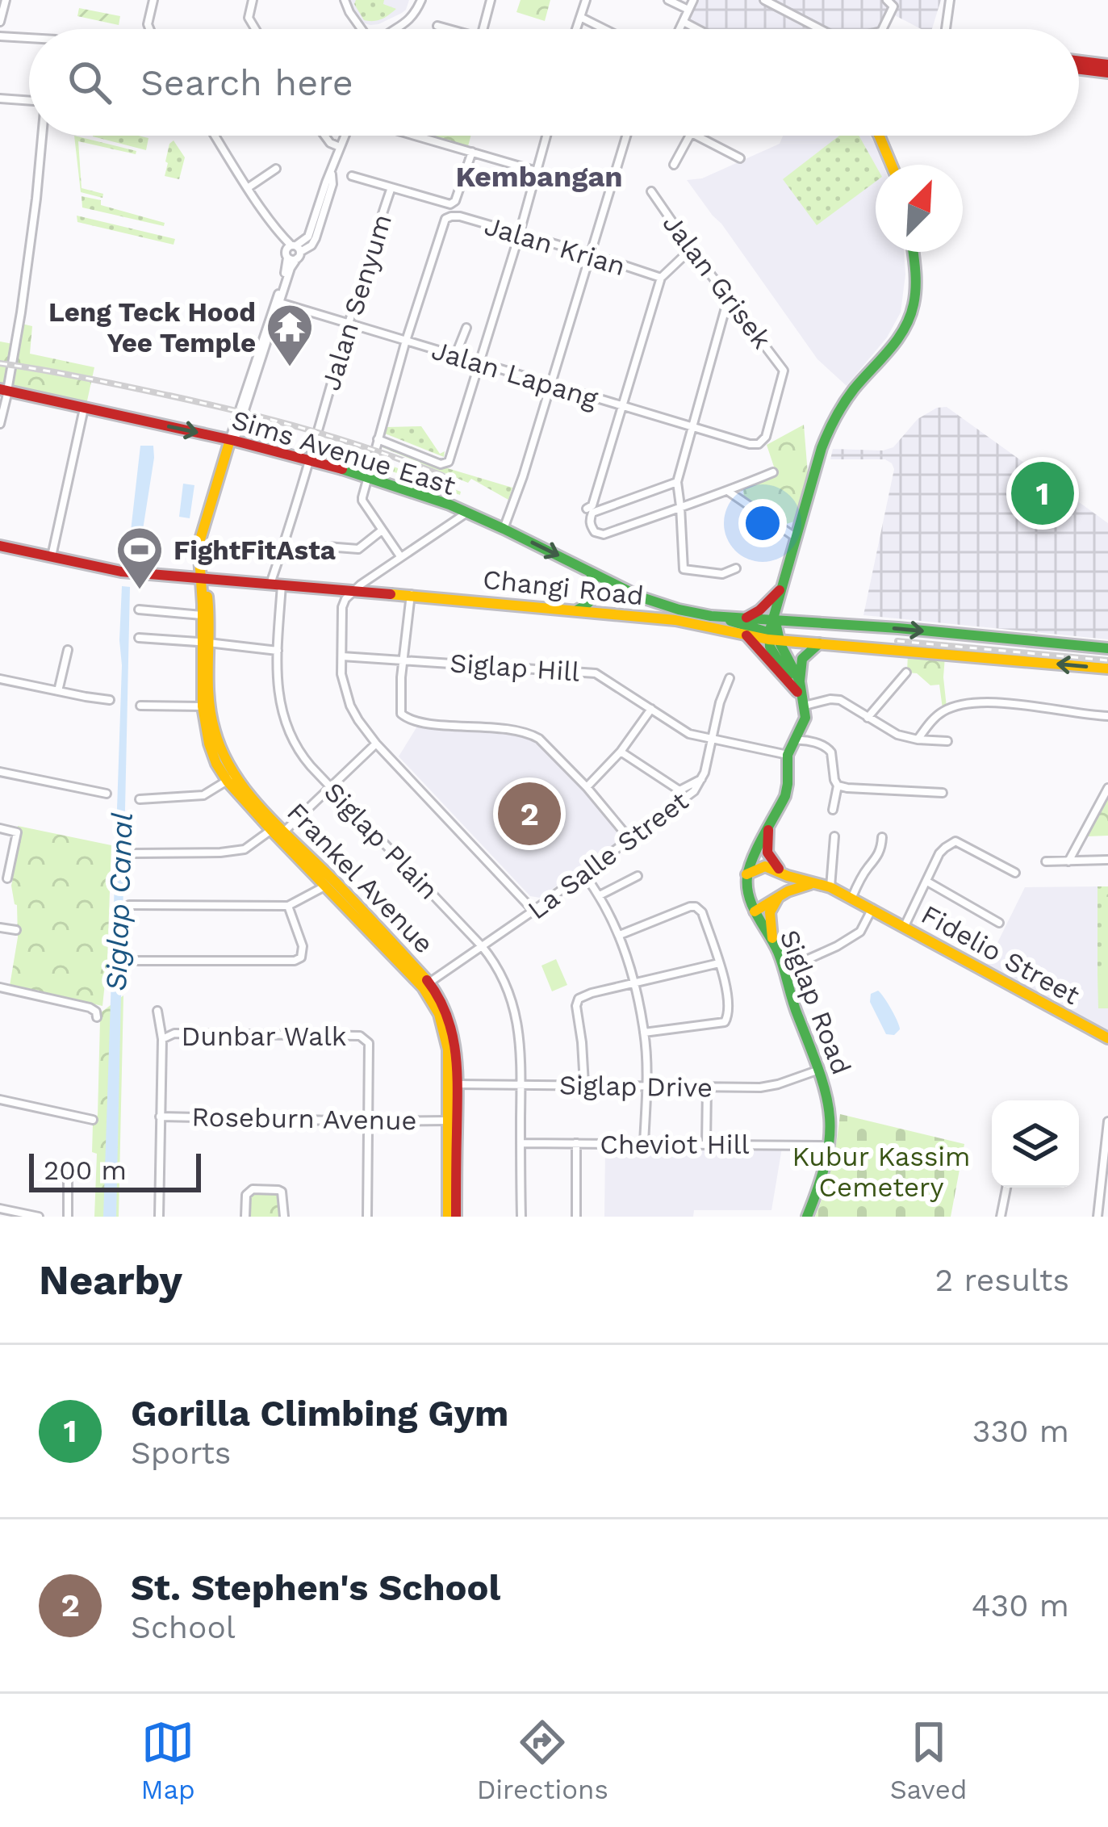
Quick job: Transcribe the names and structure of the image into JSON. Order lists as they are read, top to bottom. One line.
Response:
{"streets":{"main road":["Sims Avenue East","Changi Road","Frankel Avenue","Fidelio Street","Siglap Road"],"street":["Jalan Krian","Jalan Grisek","Jalan Senyum","Jalan Lapang","Siglap Hill","Siglap Plain","La Salle Street","Dunbar Walk","Siglap Drive","Roseburn Avenue","Cheviot Hill"]},"crossings":[["Jalan Krian","Jalan Lapang"],["Jalan Grisek","Jalan Lapang"],["Jalan Senyum","Jalan Lapang"],["Jalan Senyum","Sims Avenue East"],["Jalan Senyum","Changi Road"],["Jalan Senyum","Siglap Plain"],["Changi Road","Siglap Plain"],["Changi Road","Frankel Avenue"],["Siglap Hill","La Salle Street"],["Siglap Plain","La Salle Street"],["Siglap Plain","Siglap Drive"],["Siglap Plain","Cheviot Hill"],["La Salle Street","Frankel Avenue"],["Frankel Avenue","Siglap Drive"],["Frankel Avenue","Roseburn Avenue"],["Fidelio Street","Siglap Road"],["Siglap Road","Siglap Drive"],["Siglap Road","Cheviot Hill"],["Dunbar Walk","Roseburn Avenue"]],"districts":["Kembangan"],"water":["Siglap Canal"],"parks":["Kubur Kassim Cemetery"],"places":{"temple":["Leng Teck Hood Yee Temple"],"sports":["FightFitAsta"]},"scale_bar":"200 m","north":"top right","page":{"search":"Search here","pins":["1","2"],"scale":"200 m","heading":["Nearby","2 results"],"list":[{"mark":"1","name":"Gorilla Climbing Gym","note":"Sports","value":"330 m"},{"mark":"2","name":"St. Stephen's School","note":"School","value":"430 m"}],"nav":["Map","Directions","Saved"]}}
